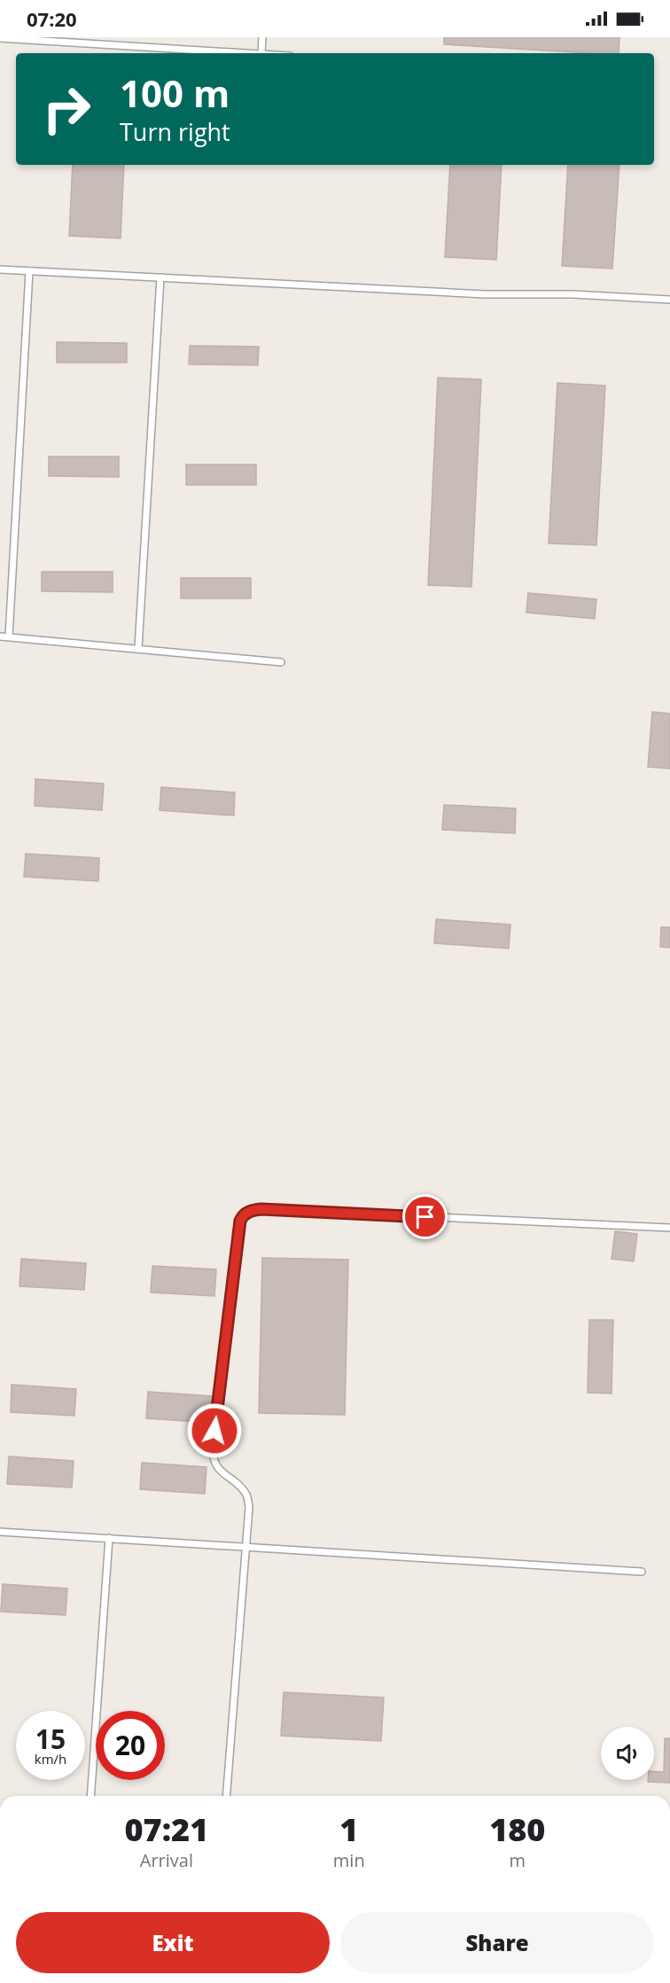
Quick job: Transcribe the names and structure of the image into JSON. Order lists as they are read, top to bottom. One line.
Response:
{"page":{"status":"07:20","turn":["100 m","Turn right"],"speed":"15 km/h","limit":"20","eta":["07:21","Arrival","1","min","180","m"],"buttons":["Exit","Share"]}}
